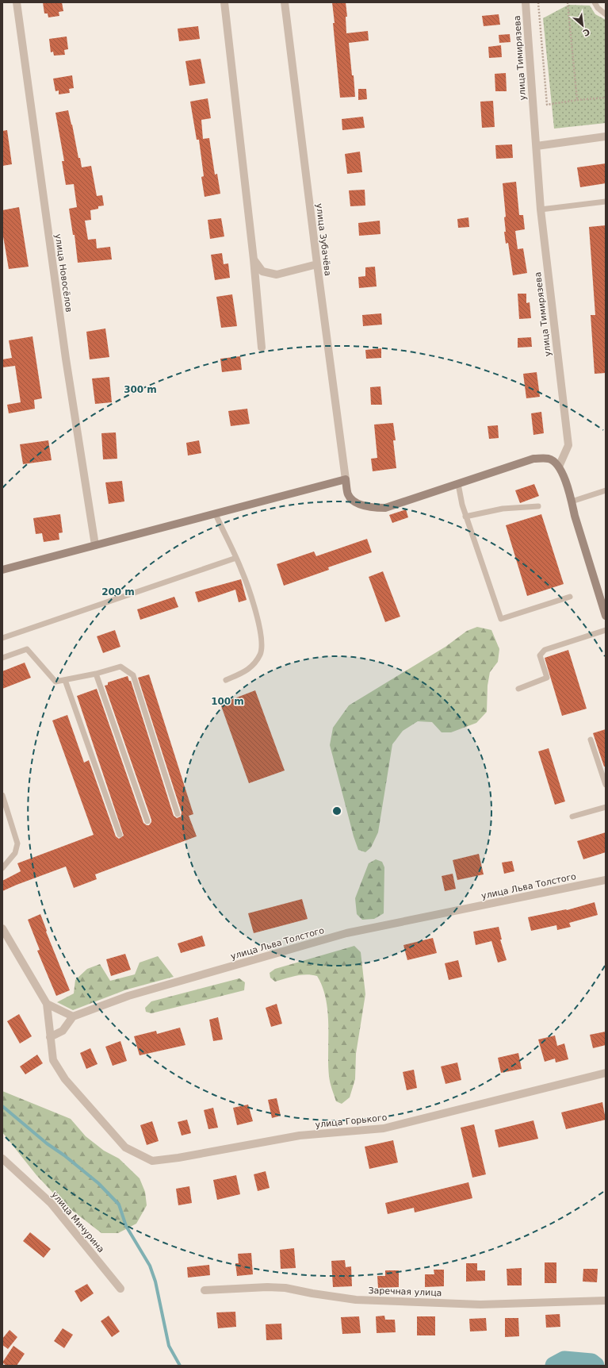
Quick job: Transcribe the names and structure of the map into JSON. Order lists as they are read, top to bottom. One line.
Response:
{"streets":{"street":["улица Тимирязева","улица Зубачёва","улица Новосёлов","улица Льва Толстого","улица Горького","улица Мичурина","Заречная улица"]},"north":"bottom right","rings":["300 m","200 m","100 m"]}
